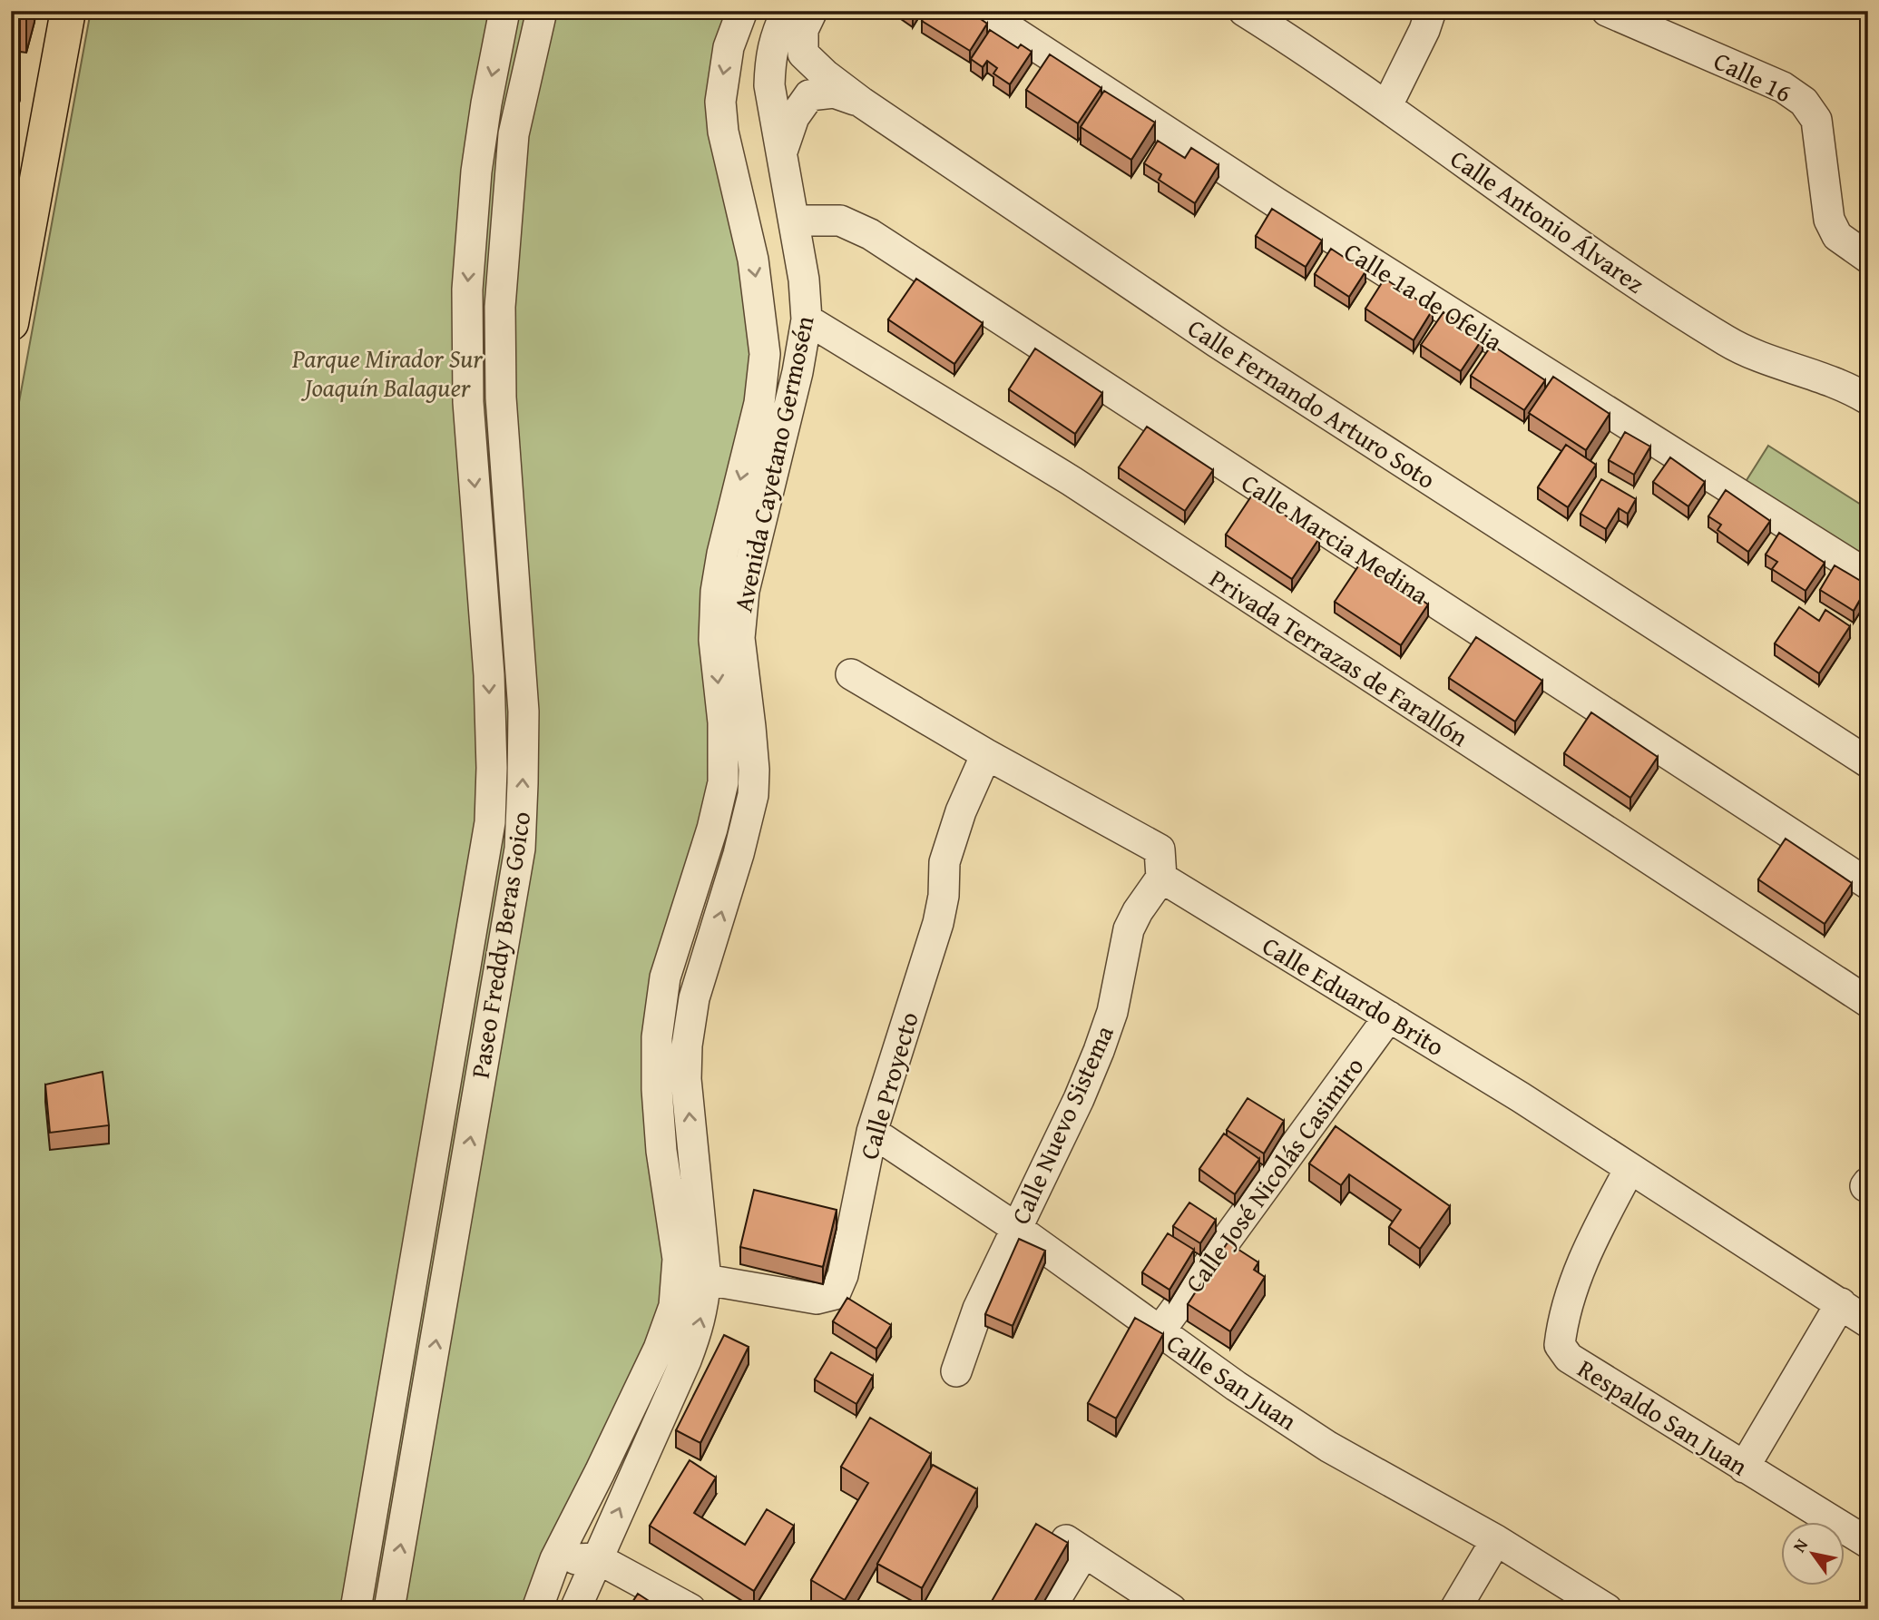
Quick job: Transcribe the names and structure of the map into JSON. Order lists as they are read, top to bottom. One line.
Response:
{"streets":{"street":["Calle 16","Calle Antonio Álvarez","Calle 1a de Ofelia","Calle Fernando Arturo Soto","Avenida Cayetano Germosén","Calle Marcia Medina","Privada Terrazas de Farallón","Paseo Freddy Beras Goico","Calle Eduardo Brito","Calle Proyecto","Calle Nuevo Sistema","Calle José Nicolás Casimiro","Calle San Juan","Respaldo San Juan"]},"crossings":[["Avenida Cayetano Germosén","Calle Marcia Medina"],["Avenida Cayetano Germosén","Privada Terrazas de Farallón"],["Avenida Cayetano Germosén","Calle Proyecto"],["Calle Eduardo Brito","Calle Nuevo Sistema"],["Calle Eduardo Brito","Calle José Nicolás Casimiro"],["Calle Eduardo Brito","Respaldo San Juan"],["Calle Proyecto","Calle San Juan"],["Calle Nuevo Sistema","Calle San Juan"],["Calle José Nicolás Casimiro","Calle San Juan"]],"parks":["Parque Mirador Sur Joaquín Balaguer"],"north":"top left"}
